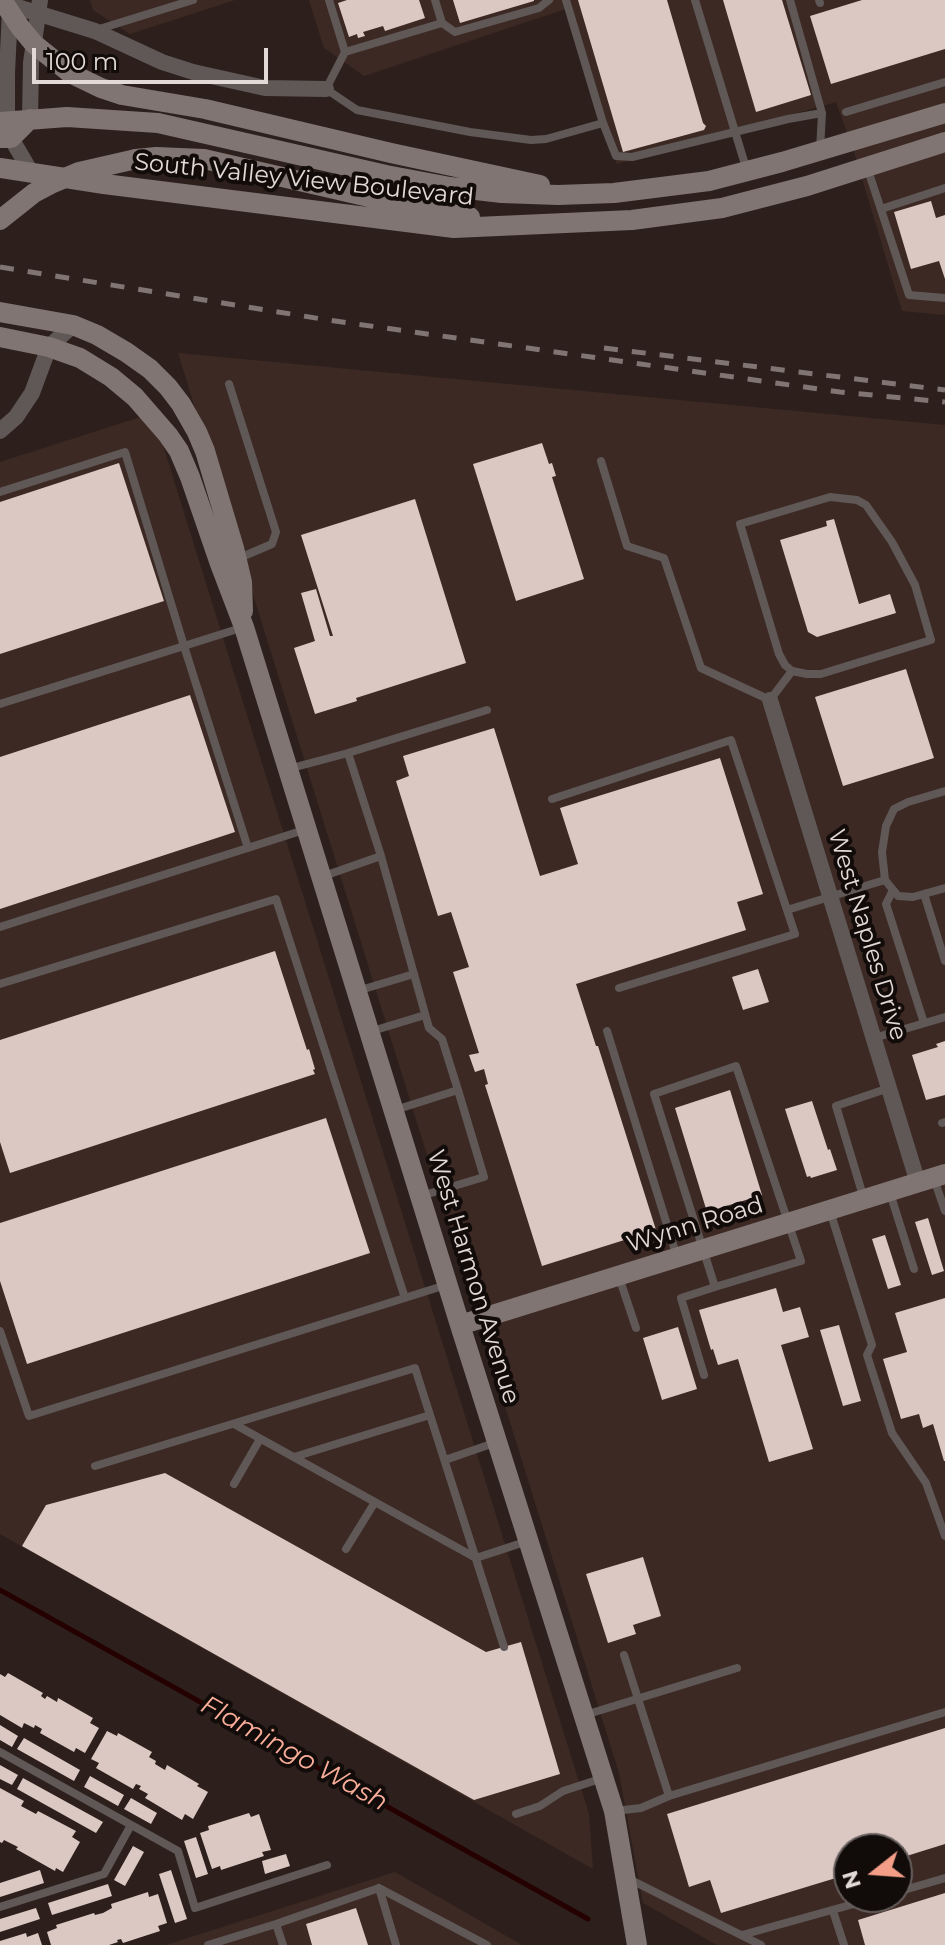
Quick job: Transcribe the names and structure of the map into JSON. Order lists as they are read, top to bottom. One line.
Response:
{"streets":{"main road":["South Valley View Boulevard","Wynn Road","West Harmon Avenue"],"street":["West Naples Drive"]},"crossings":[["West Naples Drive","Wynn Road"],["Wynn Road","West Harmon Avenue"]],"water":["Flamingo Wash"],"scale_bar":"100 m","north":"left"}
